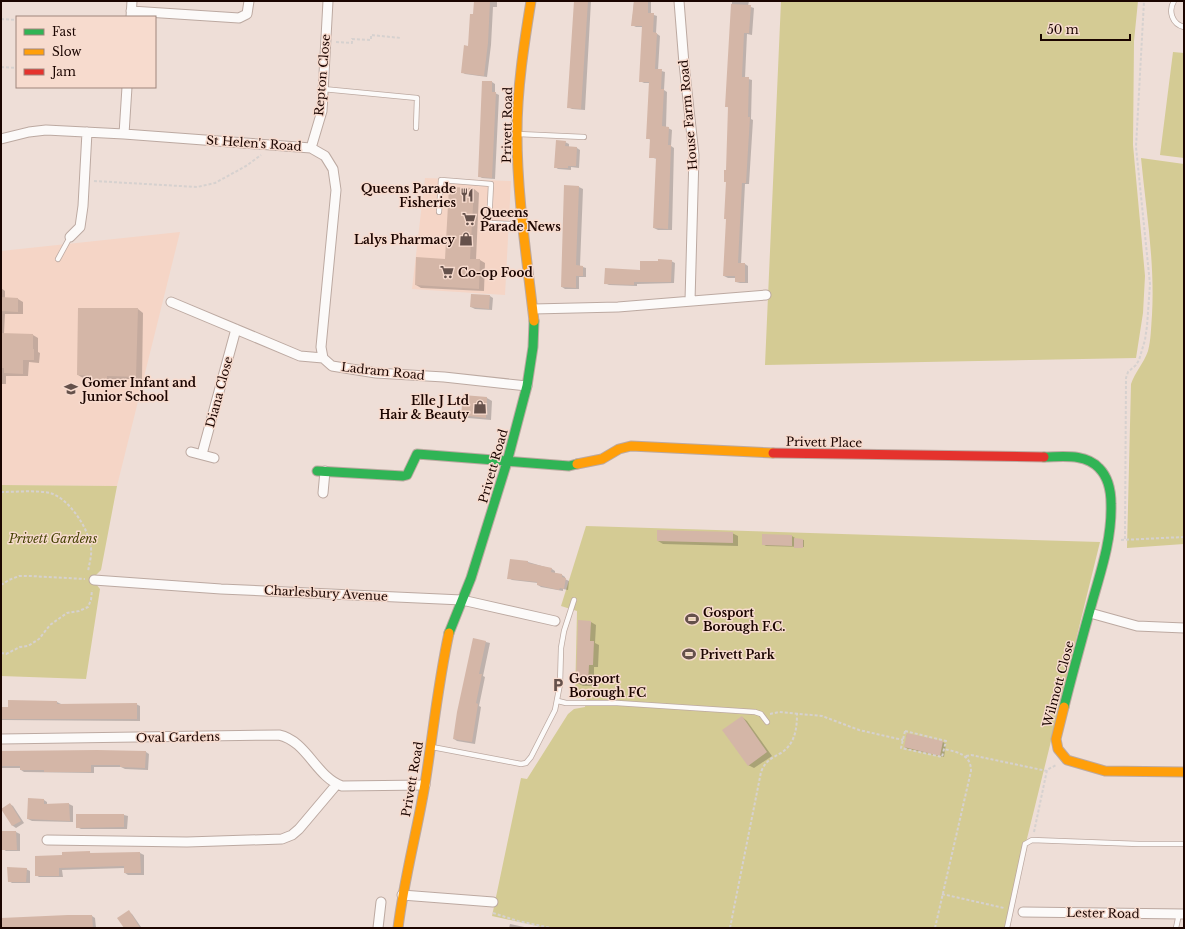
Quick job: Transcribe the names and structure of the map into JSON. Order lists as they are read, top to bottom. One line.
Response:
{"streets":{"street":["Repton Close","House Farm Road","Privett Road","St Helen's Road","Ladram Road","Diana Close","Privett Place","Charlesbury Avenue","Wilmott Close","Oval Gardens","Lester Road"]},"crossings":[["Repton Close","St Helen's Road"],["Privett Road","Ladram Road"],["Privett Road","Privett Place"],["Privett Road","Charlesbury Avenue"],["St Helen's Road","Ladram Road"],["Ladram Road","Diana Close"],["Privett Place","Wilmott Close"]],"parks":["Privett Gardens"],"places":{"restaurant":["Queens Parade Fisheries"],"supermarket":["Queens Parade News","Co-op Food"],"shop":["Lalys Pharmacy","Elle J Ltd Hair & Beauty"],"school or university":["Gomer Infant and Junior School"],"sports":["Gosport Borough F.C.","Privett Park"],"parking":["Gosport Borough FC"]},"legend":["Fast","Slow","Jam"],"scale_bar":"50 m"}
